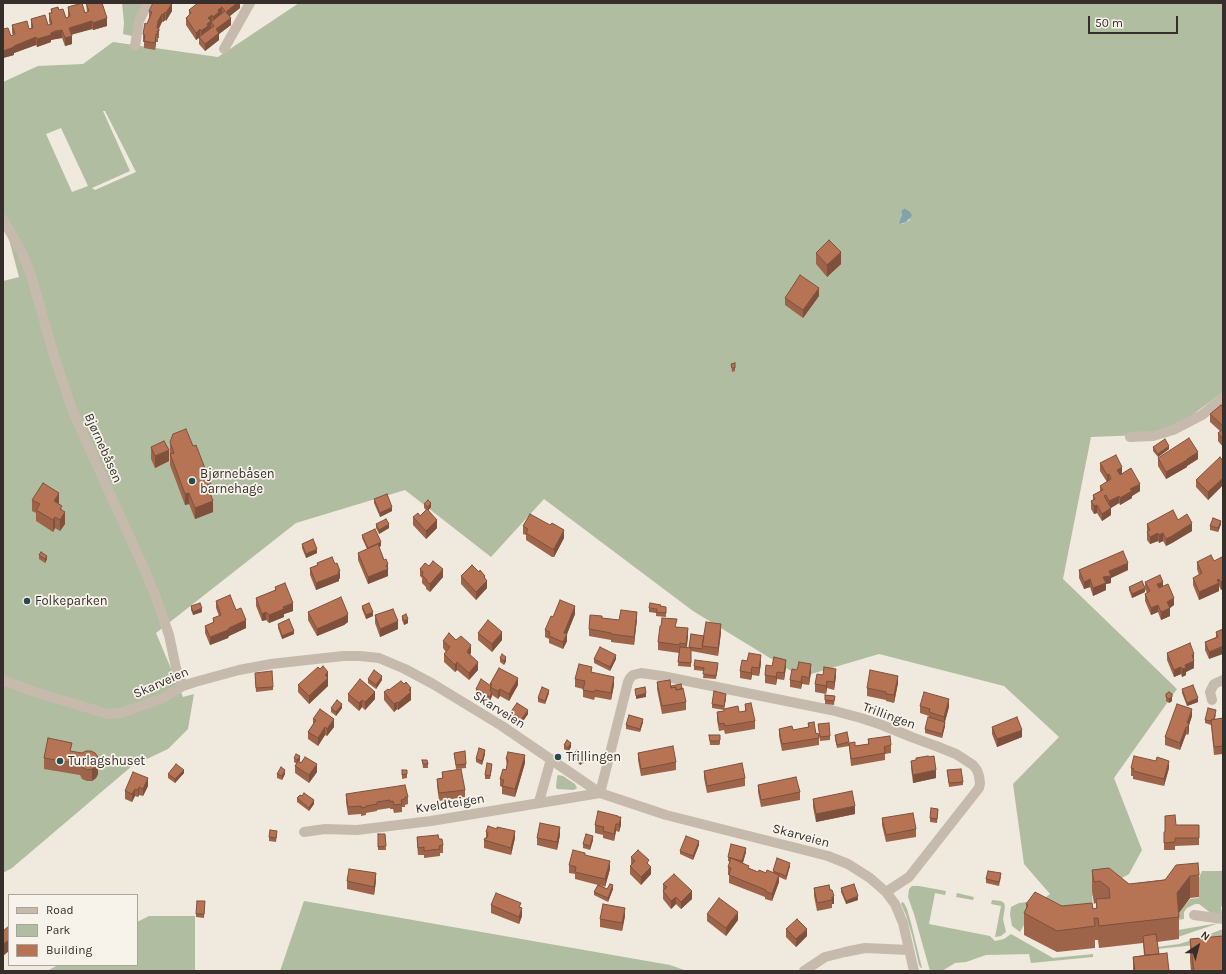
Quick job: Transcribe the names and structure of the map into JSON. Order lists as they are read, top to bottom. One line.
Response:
{"streets":{"street":["Bjørnebåsen","Skarveien","Trillingen","Kveldteigen"]},"crossings":[["Bjørnebåsen","Skarveien"],["Skarveien","Trillingen"],["Skarveien","Kveldteigen"],["Trillingen","Kveldteigen"]],"places":["Bjørnebåsen barnehage","Folkeparken","Trillingen","Turlagshuset"],"legend":["Road","Park","Building"],"scale_bar":"50 m","north":"top right"}
